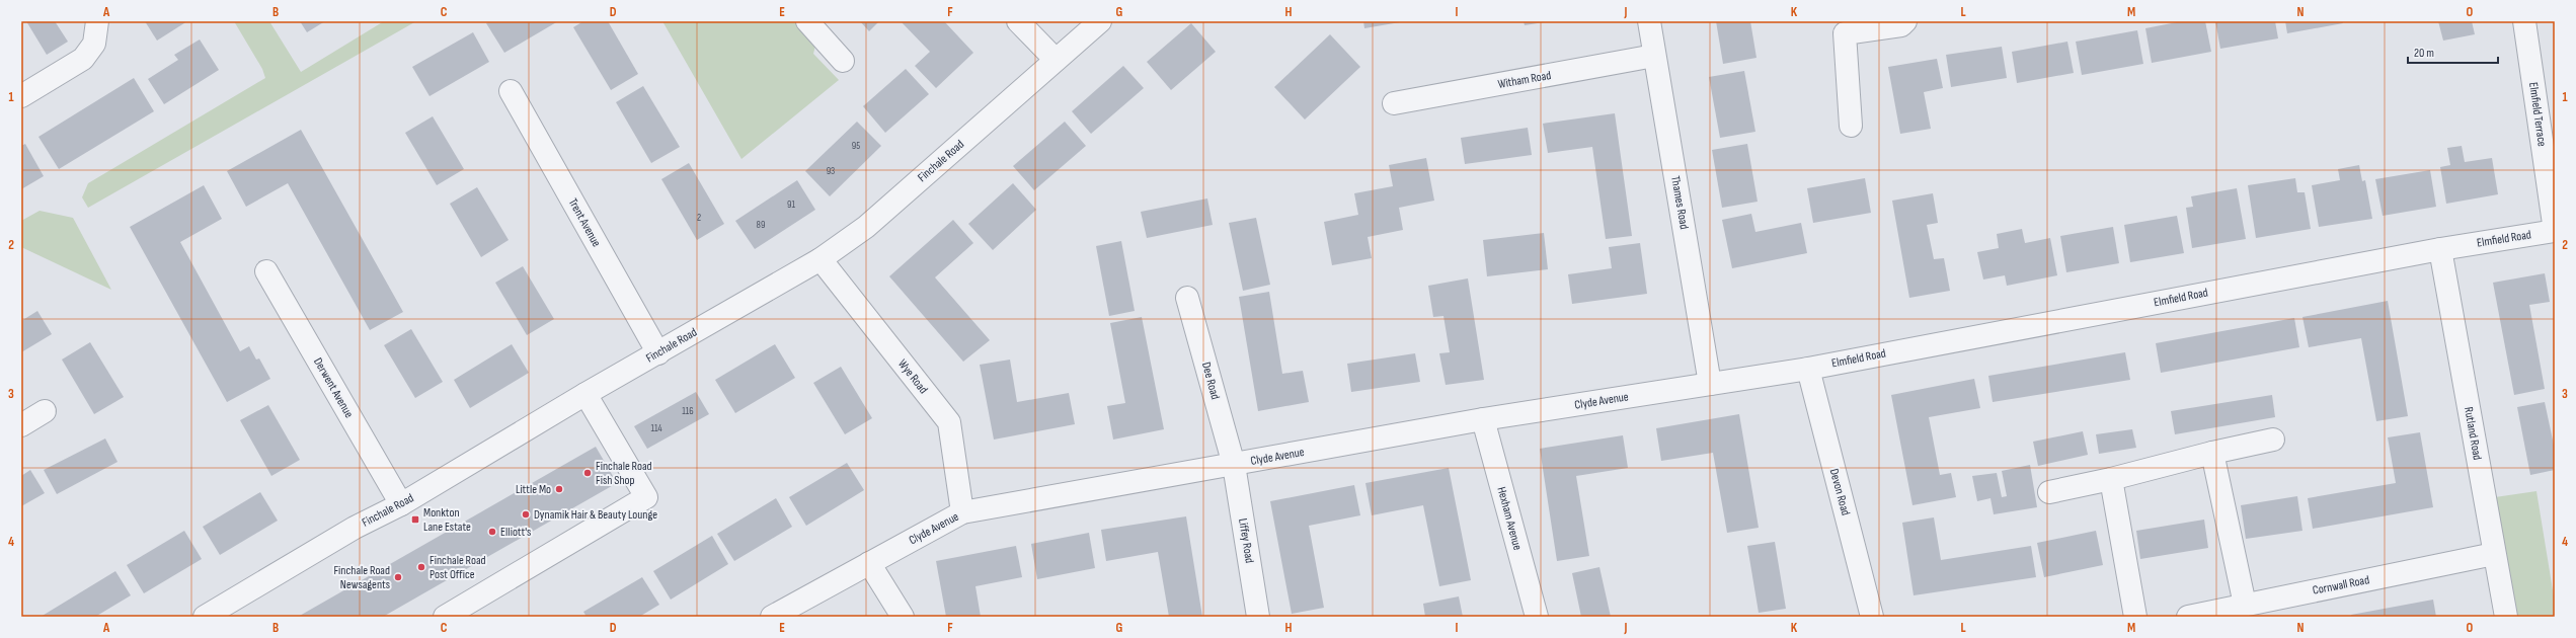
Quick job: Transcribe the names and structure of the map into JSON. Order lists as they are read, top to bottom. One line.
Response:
{"streets":{"street":["Witham Road","Elmfield Terrace","Finchale Road","Thames Road","Trent Avenue","Elmfield Road","Wye Road","Dee Road","Derwent Avenue","Clyde Avenue","Rutland Road","Devon Road","Hexham Avenue","Liffey Road","Cornwall Road"]},"crossings":[["Witham Road","Thames Road"],["Elmfield Terrace","Elmfield Road"],["Finchale Road","Trent Avenue"],["Finchale Road","Wye Road"],["Finchale Road","Derwent Avenue"],["Thames Road","Clyde Avenue"],["Elmfield Road","Clyde Avenue"],["Elmfield Road","Rutland Road"],["Elmfield Road","Devon Road"],["Wye Road","Clyde Avenue"],["Dee Road","Clyde Avenue"],["Dee Road","Liffey Road"],["Clyde Avenue","Devon Road"],["Clyde Avenue","Hexham Avenue"],["Clyde Avenue","Liffey Road"],["Rutland Road","Cornwall Road"]],"places":{"other":["Finchale Road Fish Shop","Little Mo","Dynamik Hair & Beauty Lounge","Elliott's","Finchale Road Post Office","Finchale Road Newsagents"],"transit":["Monkton Lane Estate"]},"house_numbers":["95","93","91","2","89","116","114"],"scale_bar":"20 m","grid":{"columns":["A","B","C","D","E","F","G","H","I","J","K","L","M","N","O"],"rows":["1","2","3","4"]}}
